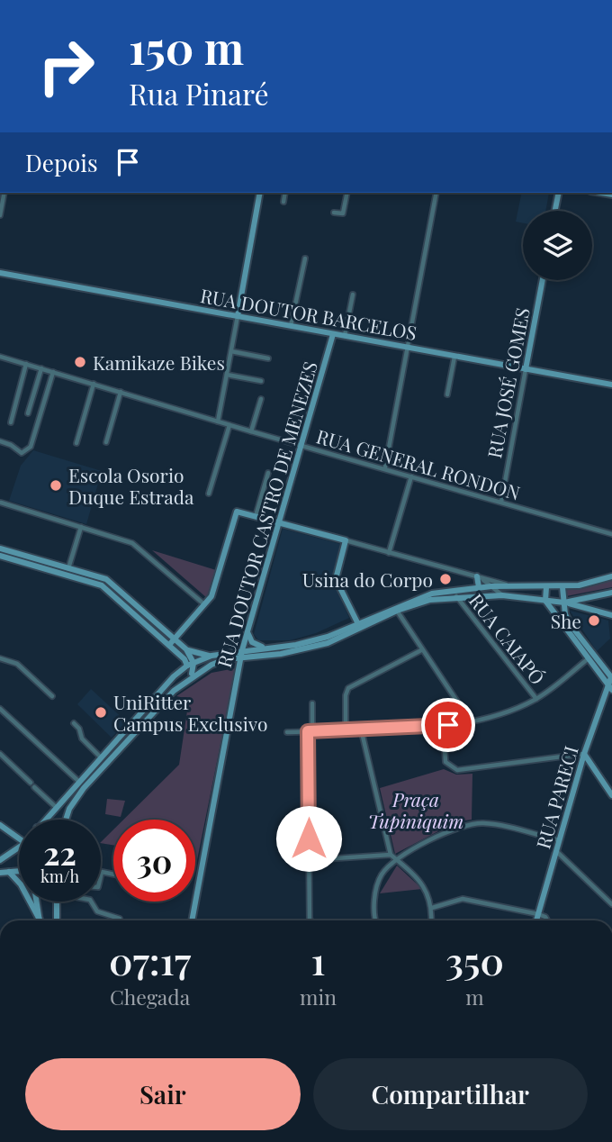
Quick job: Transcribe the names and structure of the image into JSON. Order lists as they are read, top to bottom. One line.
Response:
{"streets":{"street":["RUA DOUTOR BARCELOS","RUA JOSÉ GOMES","RUA GENERAL RONDON","RUA DOUTOR CASTRO DE MENEZES","RUA CAIAPÓ","RUA PARECI"]},"crossings":[["RUA DOUTOR BARCELOS","RUA JOSÉ GOMES"],["RUA DOUTOR BARCELOS","RUA DOUTOR CASTRO DE MENEZES"],["RUA JOSÉ GOMES","RUA GENERAL RONDON"],["RUA GENERAL RONDON","RUA DOUTOR CASTRO DE MENEZES"]],"parks":["Praça Tupiniquim"],"places":["Kamikaze Bikes","Escola Osorio Duque Estrada","Usina do Corpo","She","UniRitter Campus Exclusivo"],"page":{"turn":["150 m","Rua Pinaré"],"then":"Depois","speed":"22 km/h","limit":"30","eta":["07:17","Chegada","1","min","350","m"],"buttons":["Sair","Compartilhar"]}}
